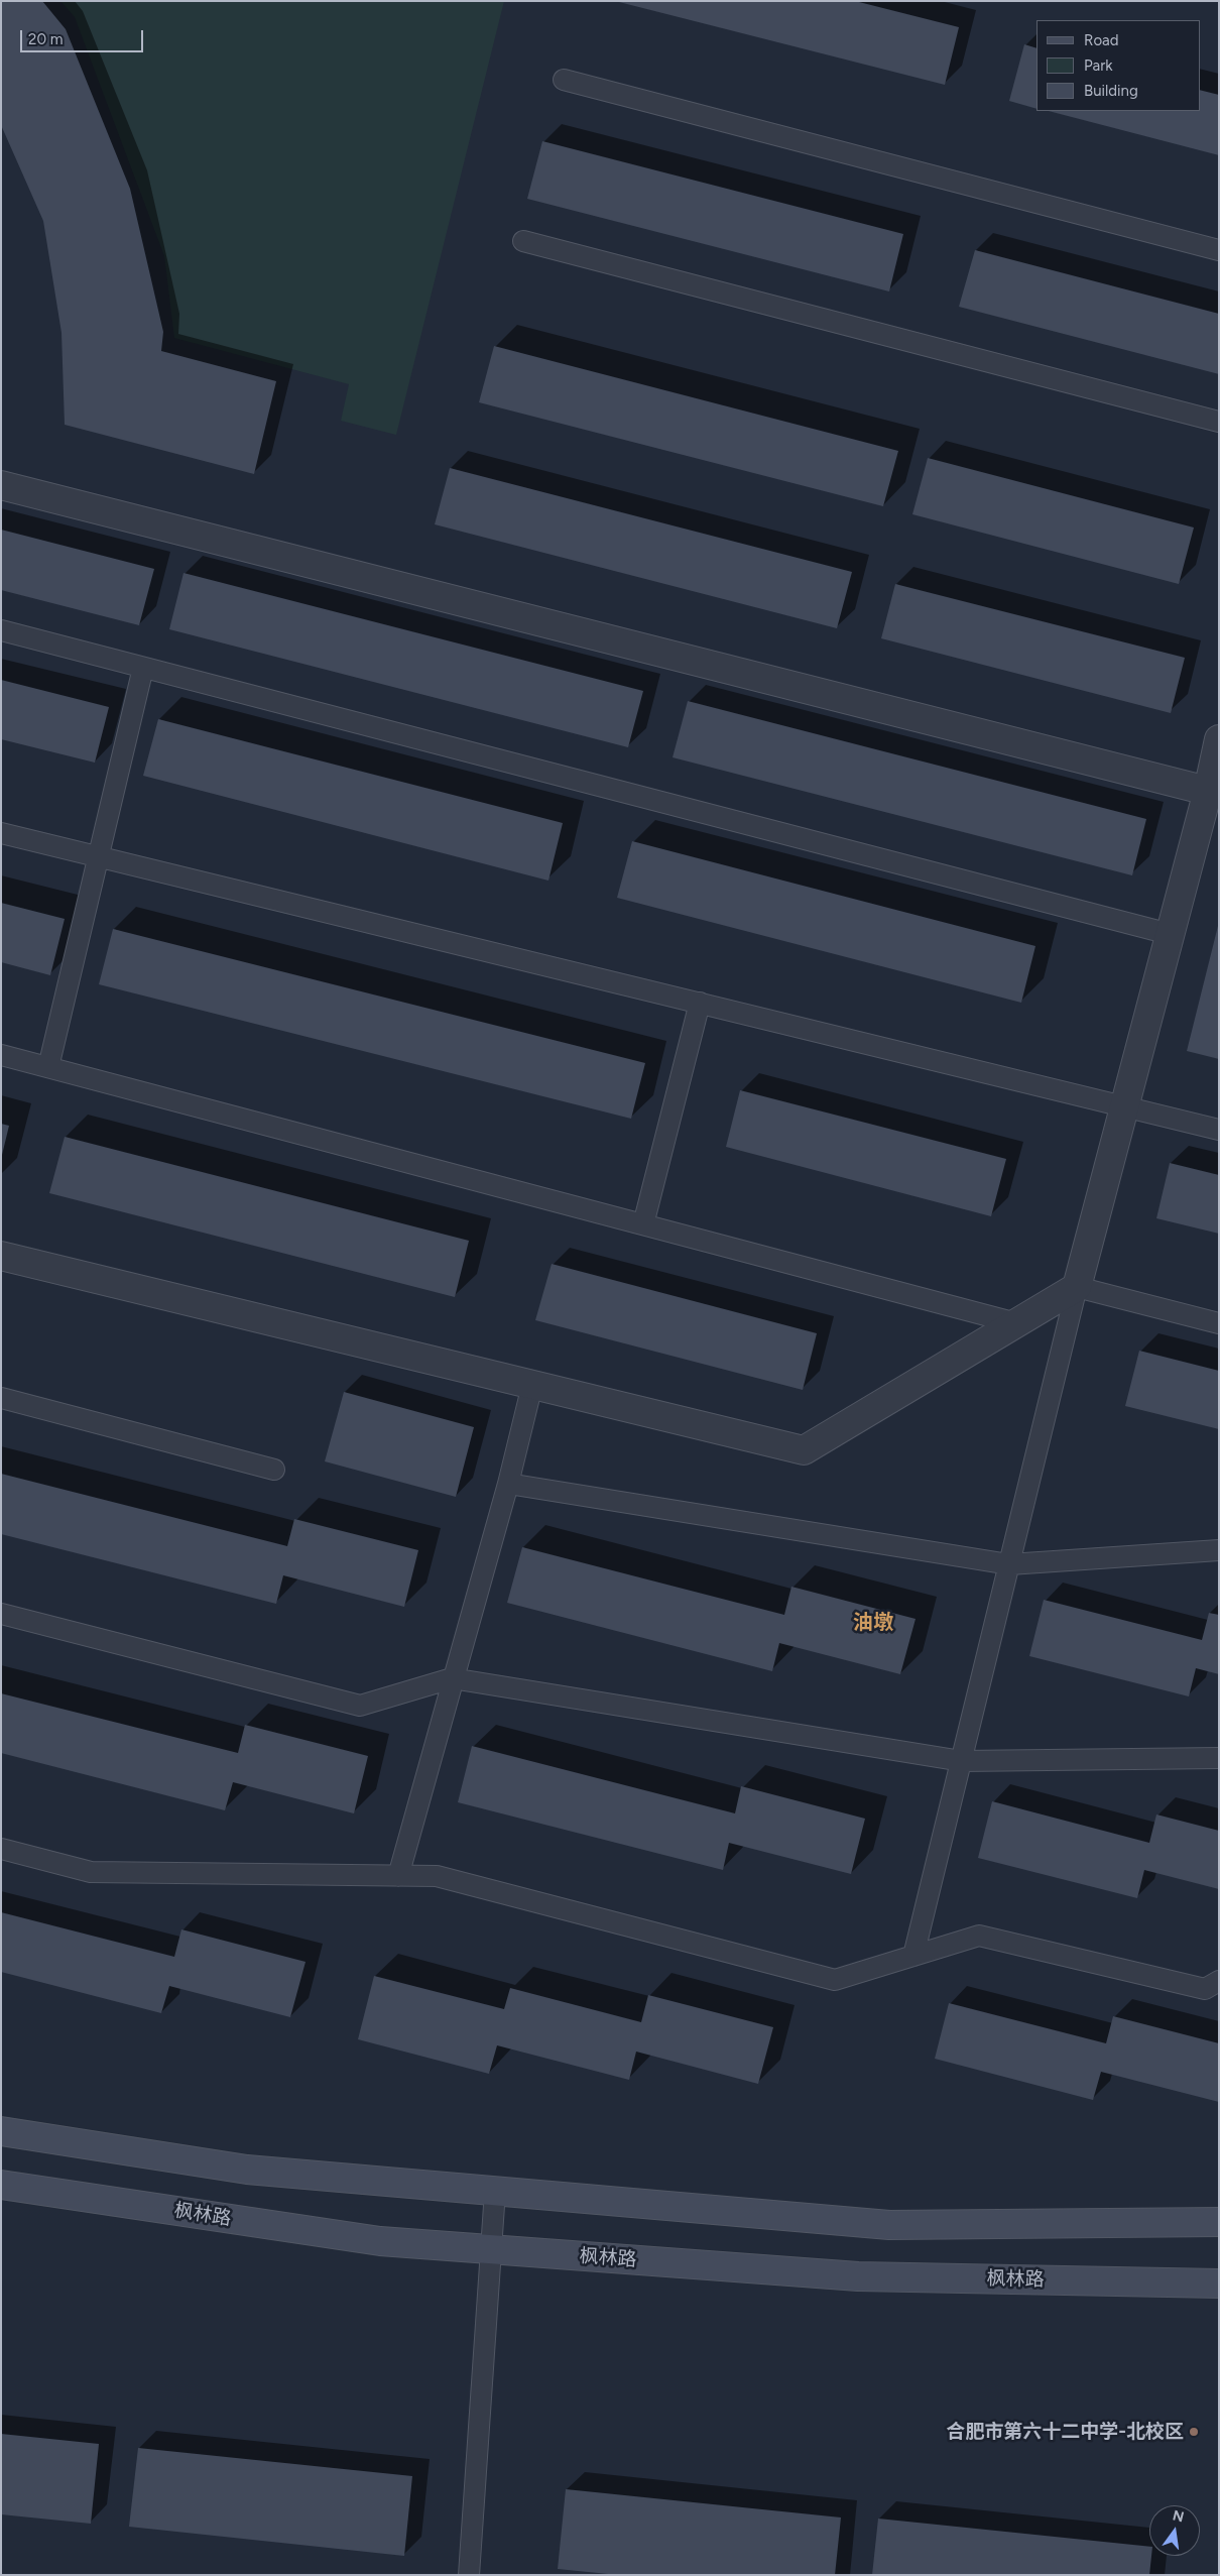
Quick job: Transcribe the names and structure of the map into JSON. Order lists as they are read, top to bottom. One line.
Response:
{"streets":{"main road":["枫林路"]},"districts":["油墩"],"places":["合肥市第六十二中学-北校区"],"legend":["Road","Park","Building"],"scale_bar":"20 m","north":"top"}
